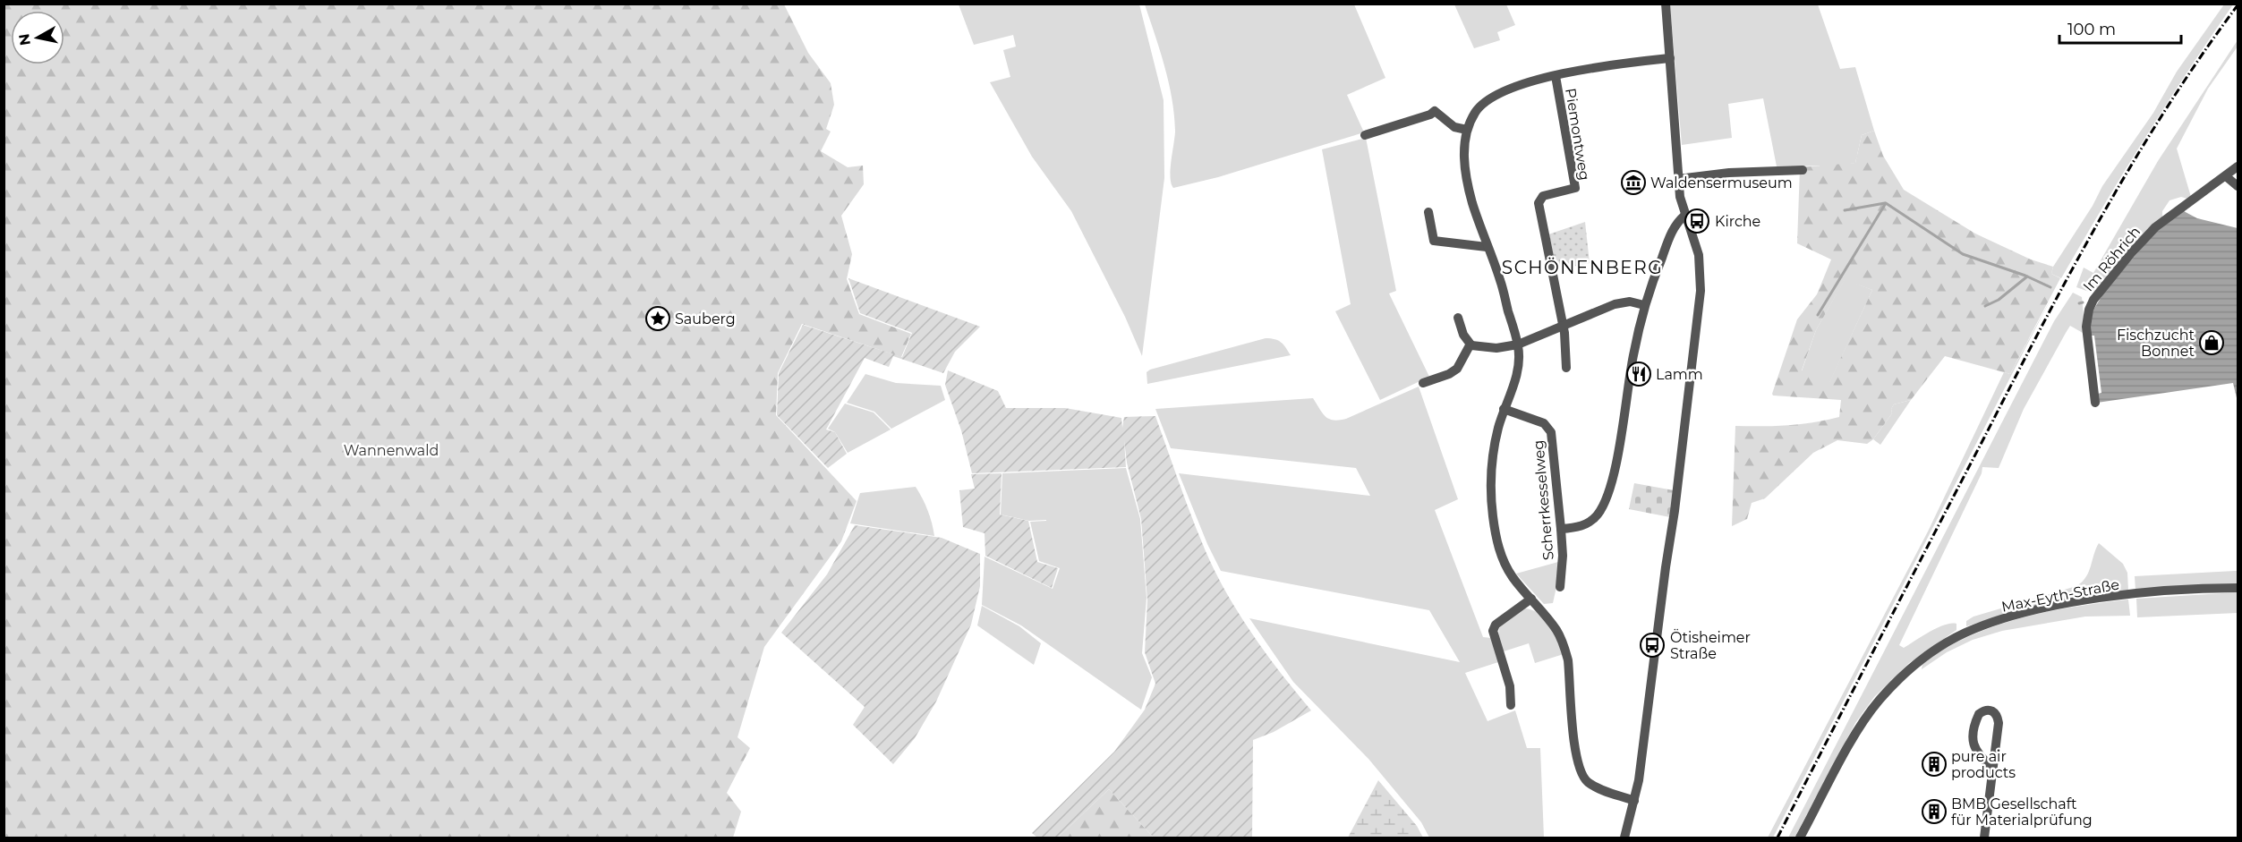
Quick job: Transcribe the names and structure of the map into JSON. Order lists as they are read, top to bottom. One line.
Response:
{"streets":{"street":["Piemontweg","Im Röhrich","Scherrkesselweg","Max-Eyth-Straße"]},"districts":["SCHÖNENBERG"],"parks":["Wannenwald"],"places":{"museum":["Waldensermuseum"],"bus stop":["Kirche","Ötisheimer Straße"],"place":["Sauberg"],"shop":["Fischzucht Bonnet"],"restaurant":["Lamm"],"building":["pure air products","BMB Gesellschaft für Materialprüfung"]},"scale_bar":"100 m","north":"left"}
